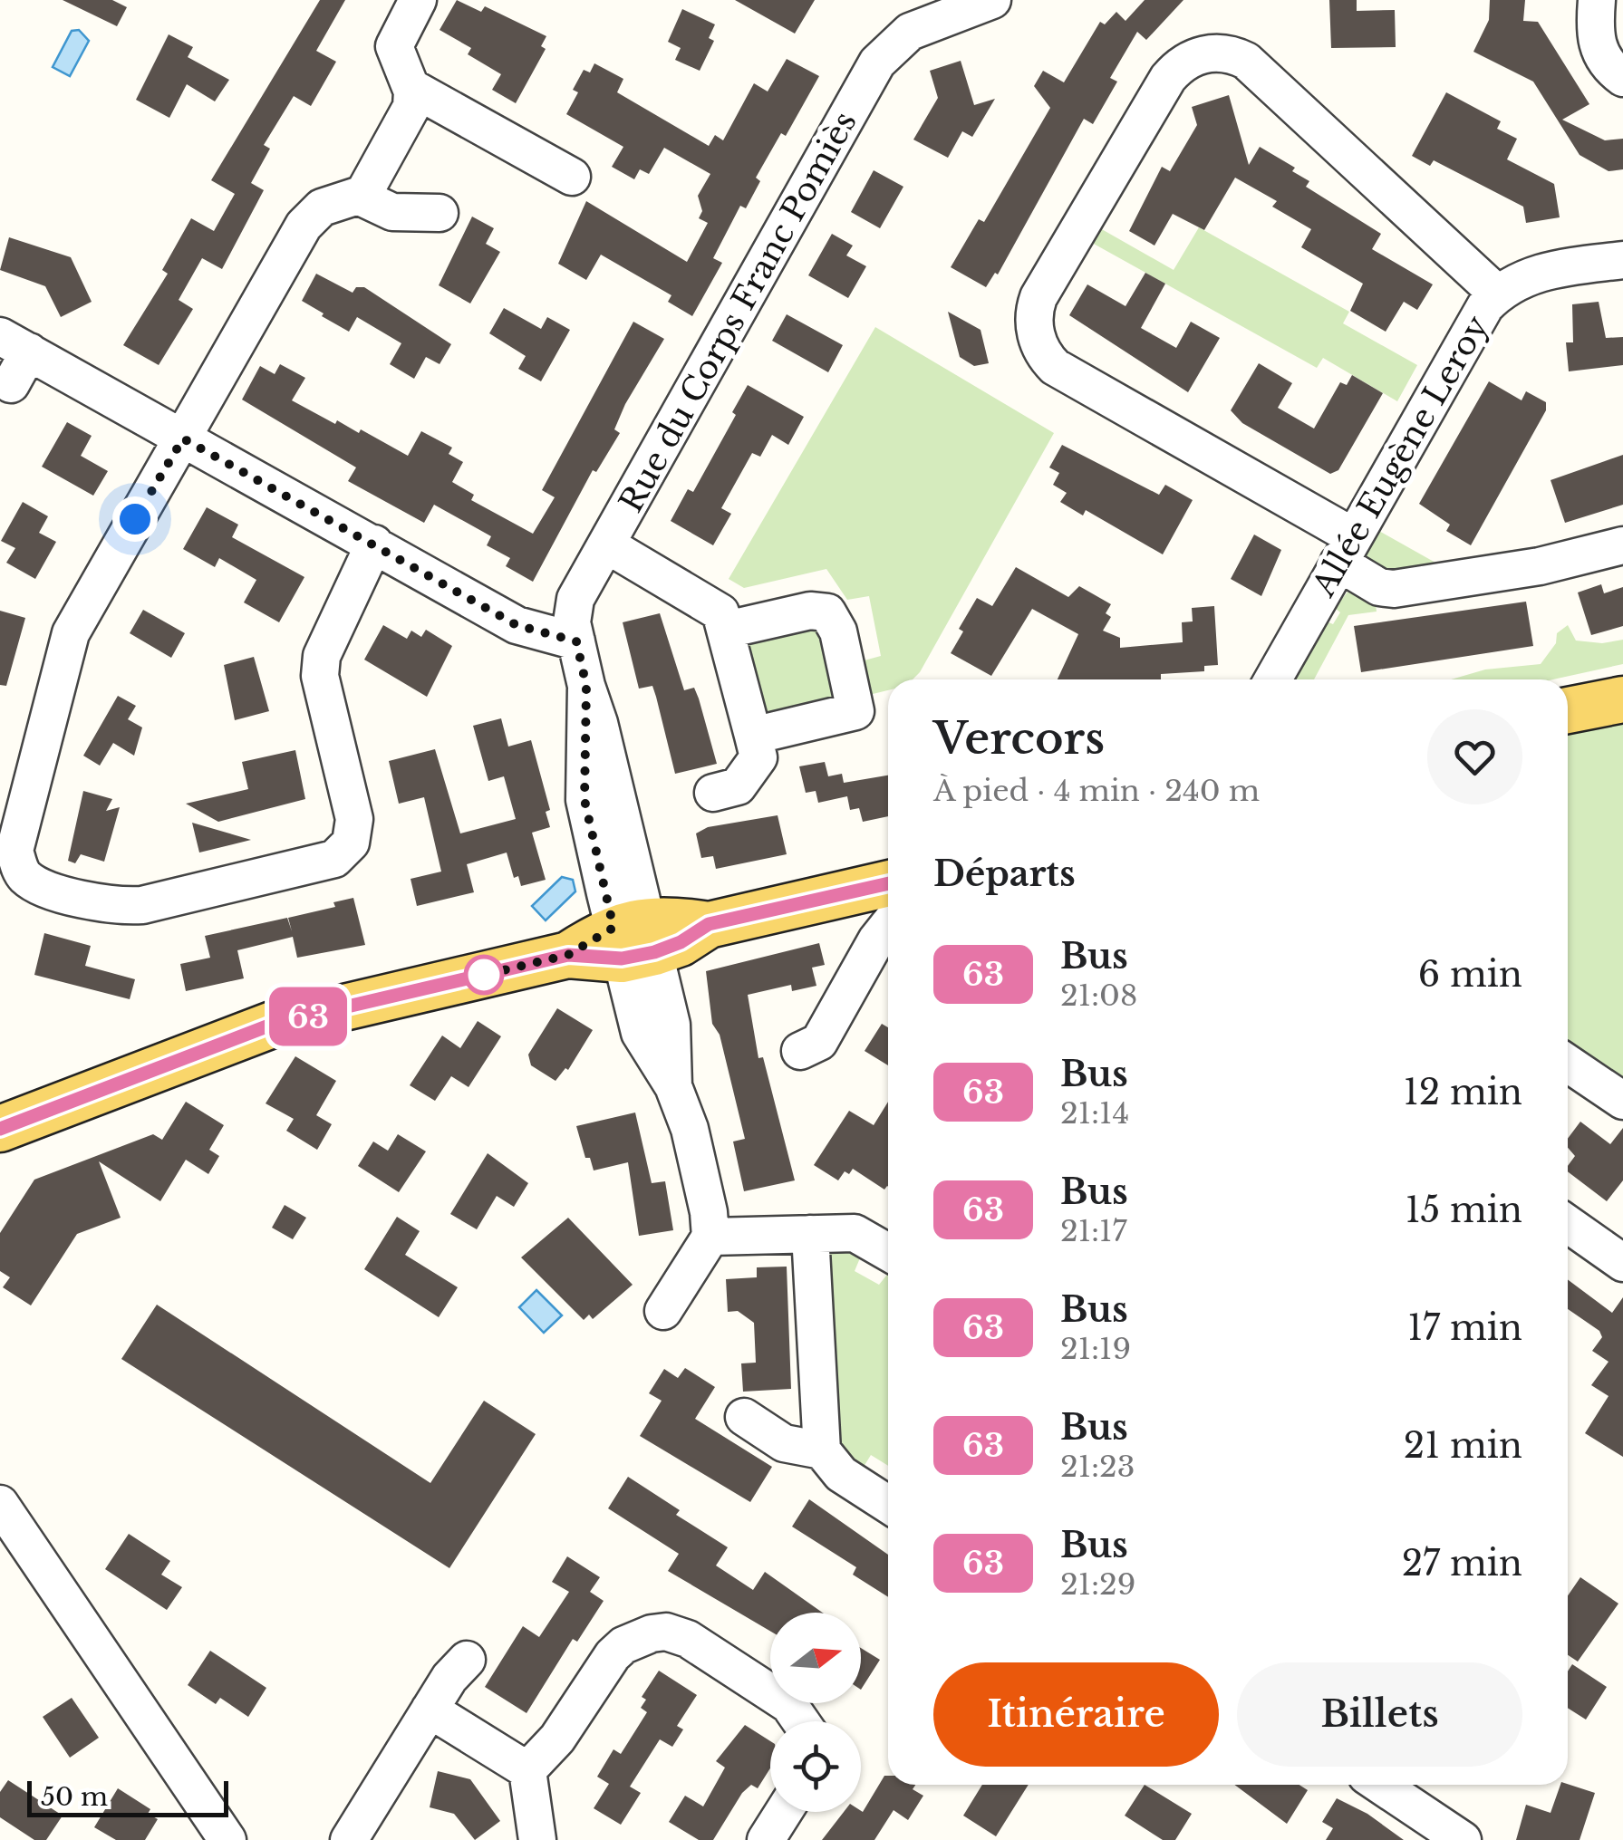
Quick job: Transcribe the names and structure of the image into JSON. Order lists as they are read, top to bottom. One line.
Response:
{"streets":{"street":["Rue du Corps Franc Pomiès","Allée Eugène Leroy"]},"lines":["bus line 63"],"scale_bar":"50 m","north":"right","page":{"on_map":"63","heading":[["Vercors","À pied · 4 min · 240 m"],"Départs"],"list":[{"mark":"63","name":"Bus","note":"21:08","value":"6 min"},{"mark":"63","name":"Bus","note":"21:14","value":"12 min"},{"mark":"63","name":"Bus","note":"21:17","value":"15 min"},{"mark":"63","name":"Bus","note":"21:19","value":"17 min"},{"mark":"63","name":"Bus","note":"21:23","value":"21 min"},{"mark":"63","name":"Bus","note":"21:29","value":"27 min"}],"buttons":["Itinéraire","Billets"],"scale":"50 m"}}
